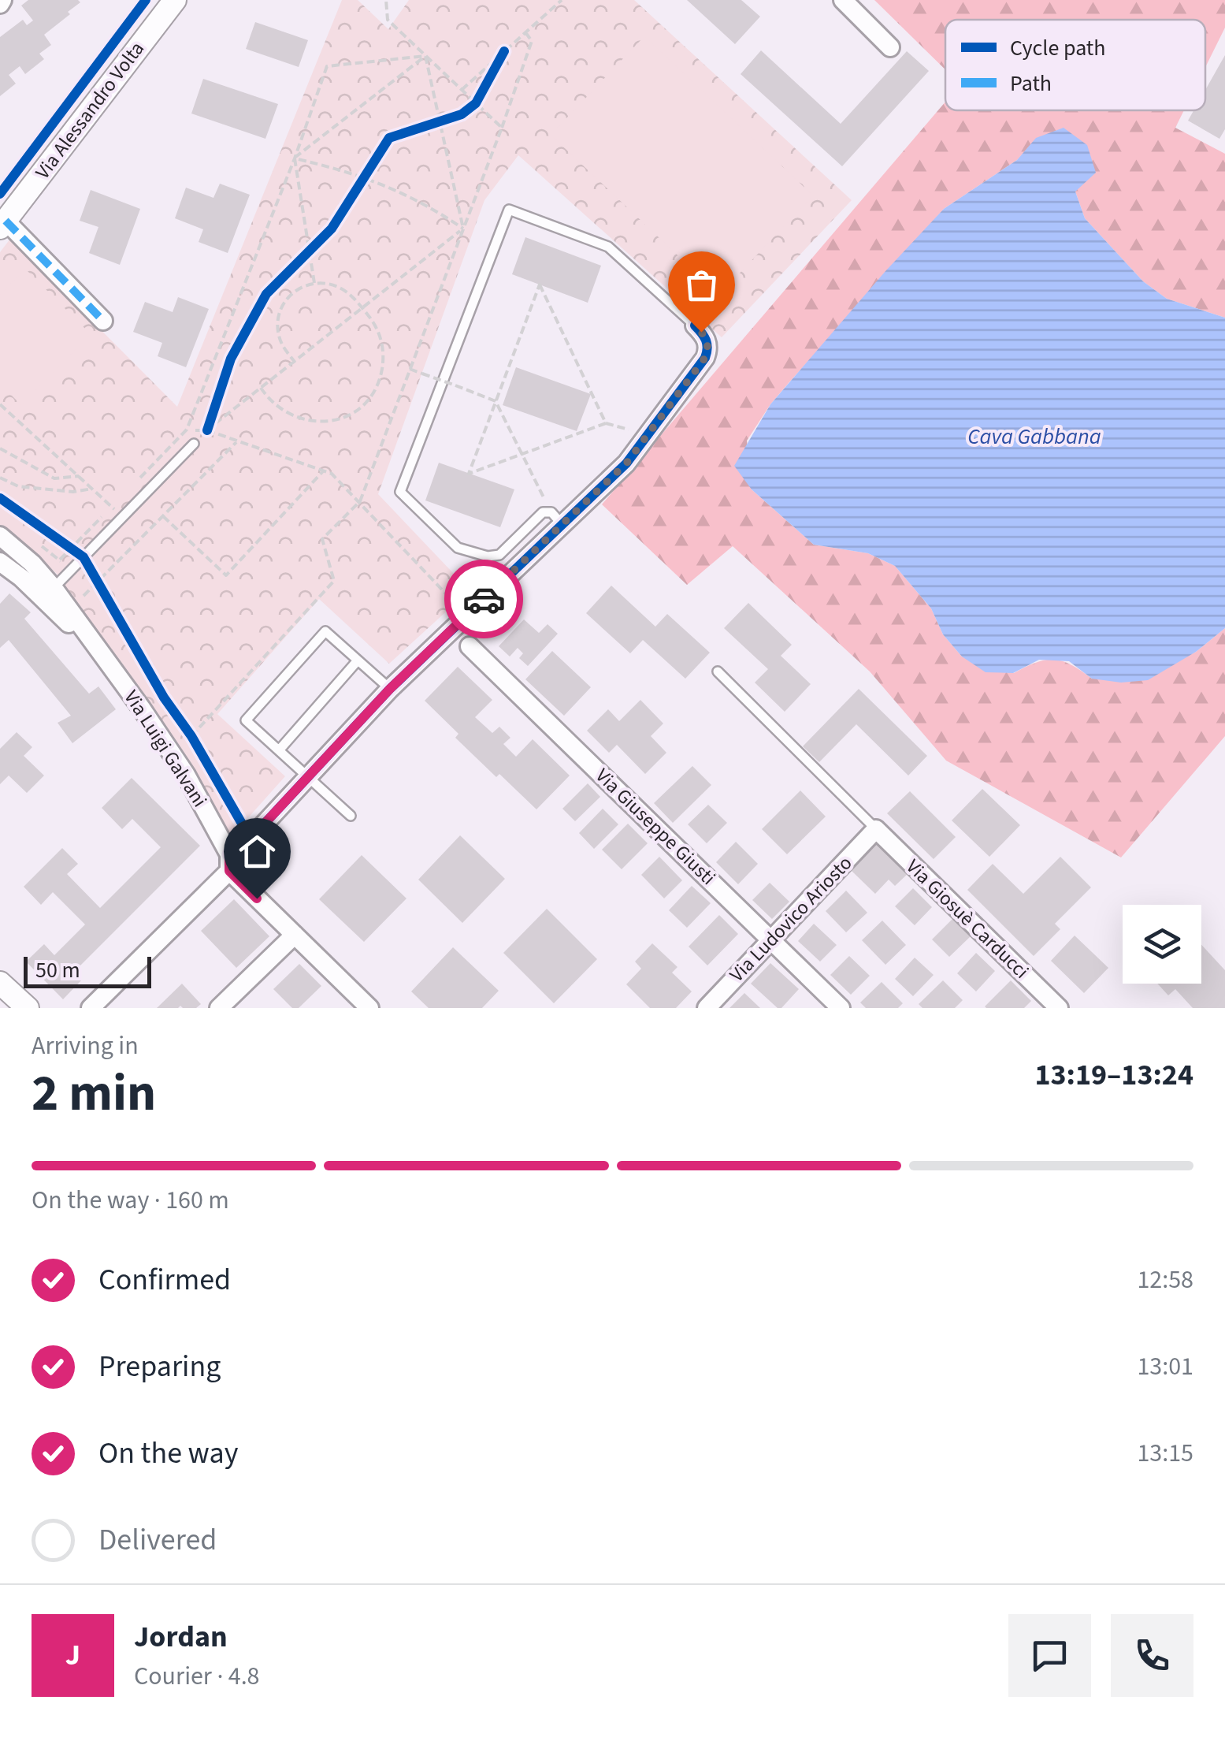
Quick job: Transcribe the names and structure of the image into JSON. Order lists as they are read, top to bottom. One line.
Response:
{"streets":{"street":["Via Alessandro Volta","Via Luigi Galvani","Via Giuseppe Giusti","Via Ludovico Ariosto","Via Giosuè Carducci"]},"crossings":[["Via Giuseppe Giusti","Via Ludovico Ariosto"],["Via Ludovico Ariosto","Via Giosuè Carducci"]],"water":["Cava Gabbana"],"legend":["Cycle path","Path"],"scale_bar":"50 m","page":{"scale":"50 m","heading":["2 min","Arriving in","13:19–13:24"],"panel":["Jordan","Courier · 4.8"],"bar":"On the way · 160 m","list":[["Confirmed","12:58"],["Preparing","13:01"],["On the way","13:15"],"Delivered"],"round":"J"}}
